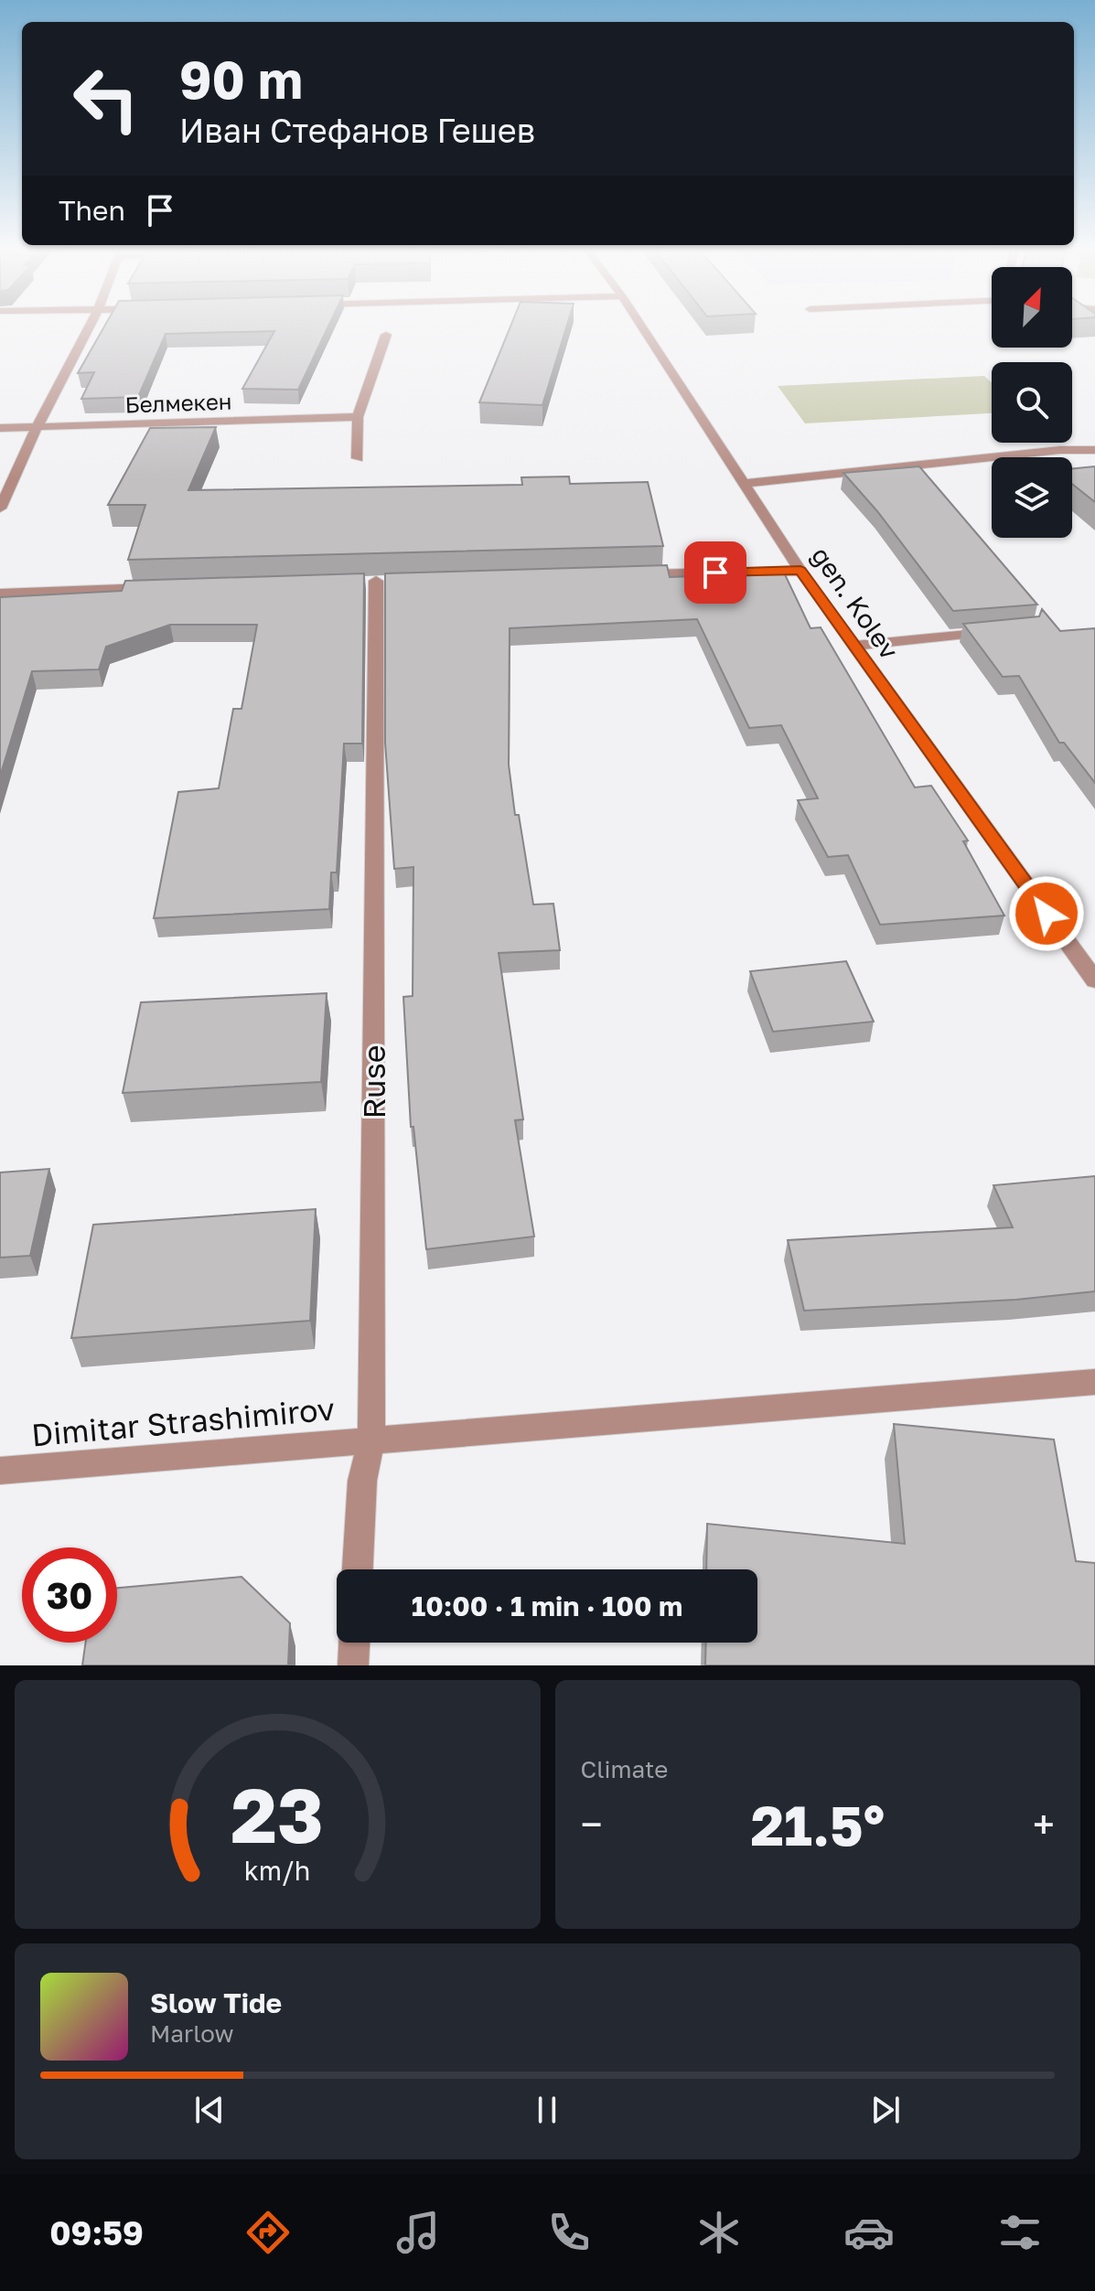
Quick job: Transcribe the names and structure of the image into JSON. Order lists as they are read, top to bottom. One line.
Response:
{"streets":{"street":["Белмекен","gen. Kolev","Ruse","Dimitar Strashimirov"]},"crossings":[["Ruse","Dimitar Strashimirov"]],"north":"top right","page":{"turn":["90 m","Иван Стефанов Гешев"],"then":"Then","limit":"30","trip":"10:00 · 1 min · 100 m","tile":"Climate","heat":["−","21.5°","+"],"song":["Slow Tide","Marlow"],"tabs":"09:59","gauge":["23","km/h"]}}
